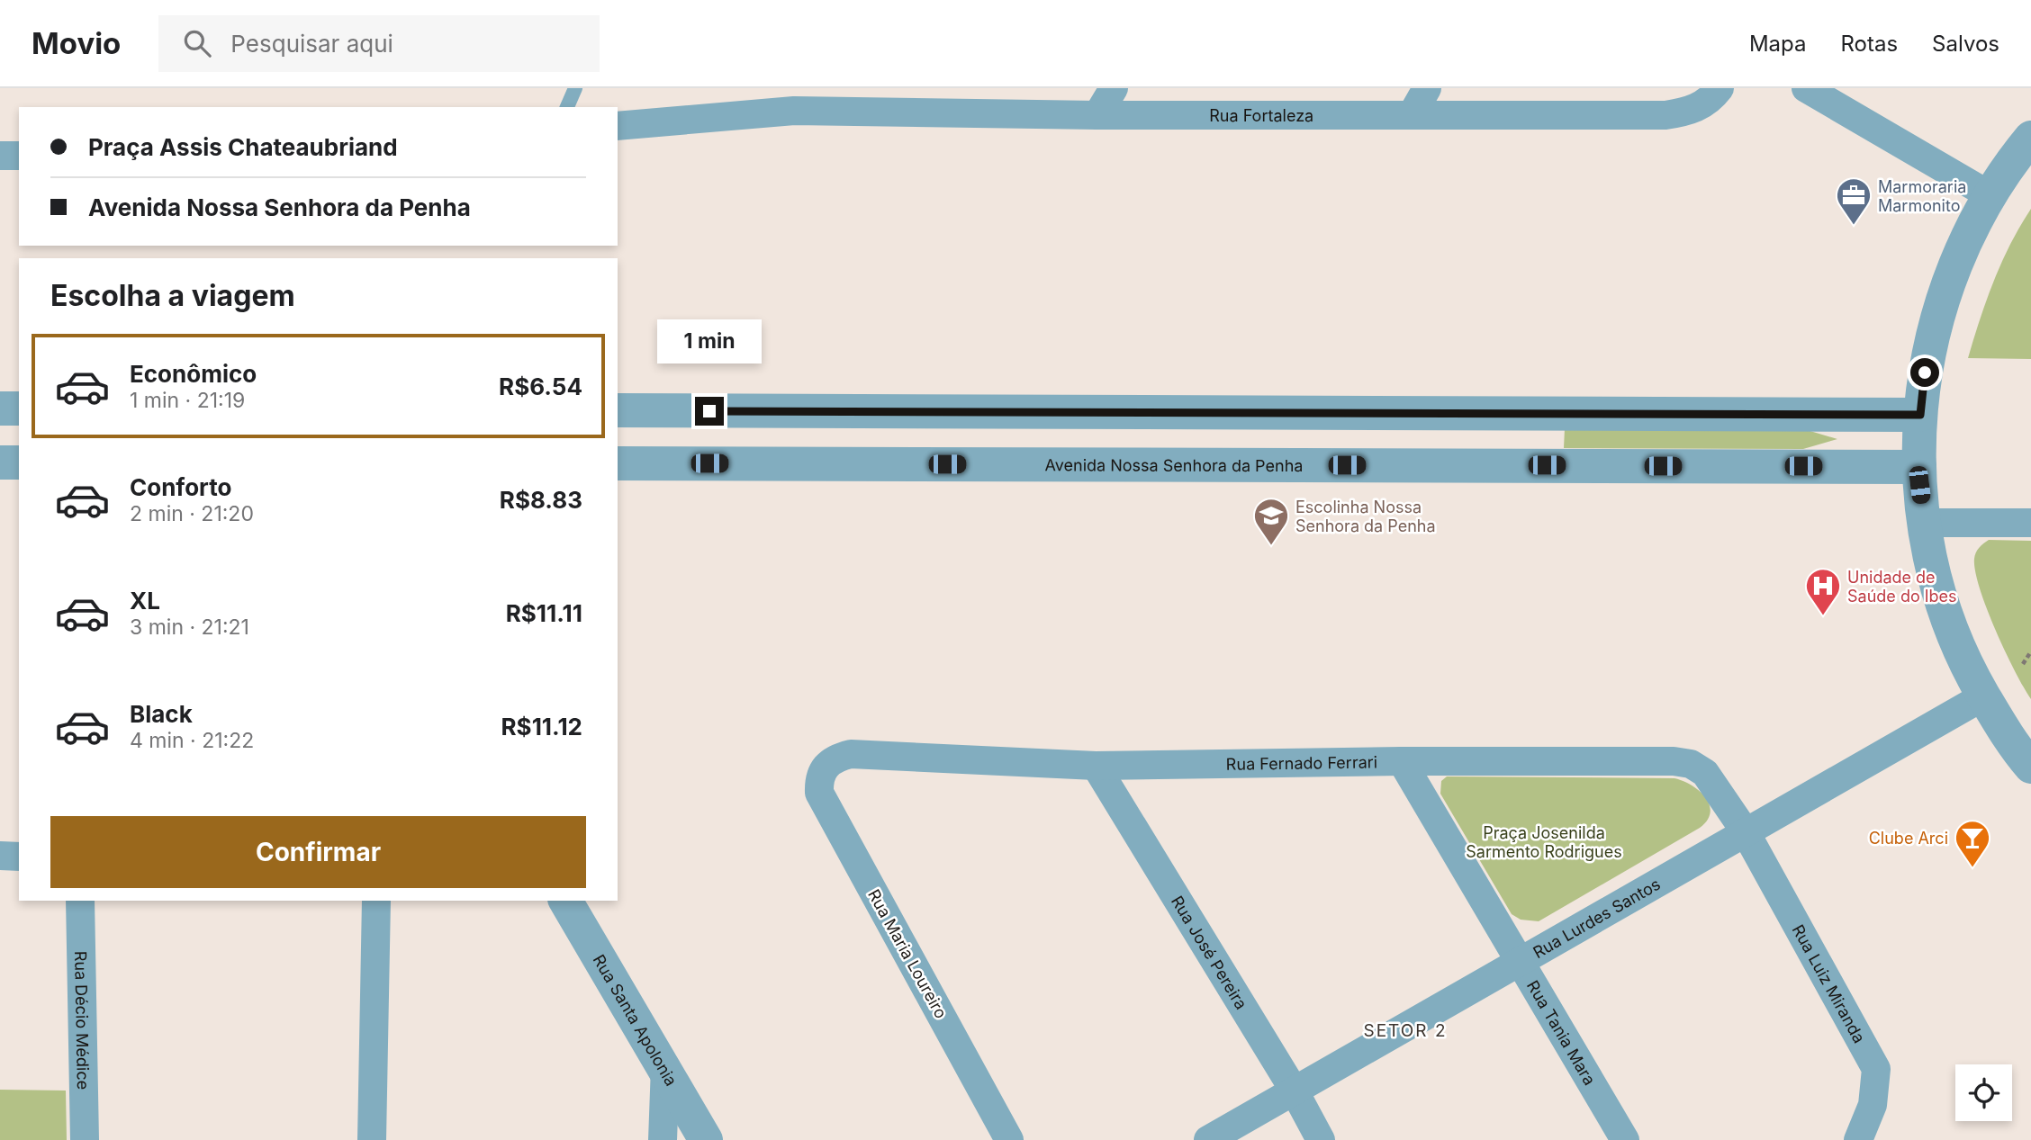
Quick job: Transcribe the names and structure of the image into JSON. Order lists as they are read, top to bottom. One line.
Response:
{"streets":{"street":["Rua Fortaleza","Avenida Nossa Senhora da Penha","Rua Fernado Ferrari","Rua Lurdes Santos","Rua José Pereira","Rua Maria Loureiro","Rua Luiz Miranda","Rua Décio Médice","Rua Santa Apolonia","Rua Tania Mara"]},"crossings":[["Rua Fernado Ferrari","Rua Lurdes Santos"],["Rua Fernado Ferrari","Rua José Pereira"],["Rua Fernado Ferrari","Rua Maria Loureiro"],["Rua Fernado Ferrari","Rua Luiz Miranda"],["Rua Fernado Ferrari","Rua Tania Mara"],["Rua Lurdes Santos","Rua José Pereira"],["Rua Lurdes Santos","Rua Luiz Miranda"],["Rua Lurdes Santos","Rua Tania Mara"]],"districts":["SETOR 2"],"parks":["Praça Josenilda Sarmento Rodrigues"],"places":{"office":["Marmoraria Marmonito"],"school or university":["Escolinha Nossa Senhora da Penha"],"hospital":["Unidade de Saúde do Ibes"],"bar":["Clube Arci"]},"page":{"header":"Movio","search":"Pesquisar aqui","nav":["Mapa","Rotas","Salvos"],"banner":["Praça Assis Chateaubriand","Avenida Nossa Senhora da Penha"],"heading":"Escolha a viagem","bubble":"1 min","list":[{"name":"Econômico","note":"1 min · 21:19","value":"R$6.54"},{"name":"Conforto","note":"2 min · 21:20","value":"R$8.83"},{"name":"XL","note":"3 min · 21:21","value":"R$11.11"},{"name":"Black","note":"4 min · 21:22","value":"R$11.12"}],"buttons":"Confirmar"}}
